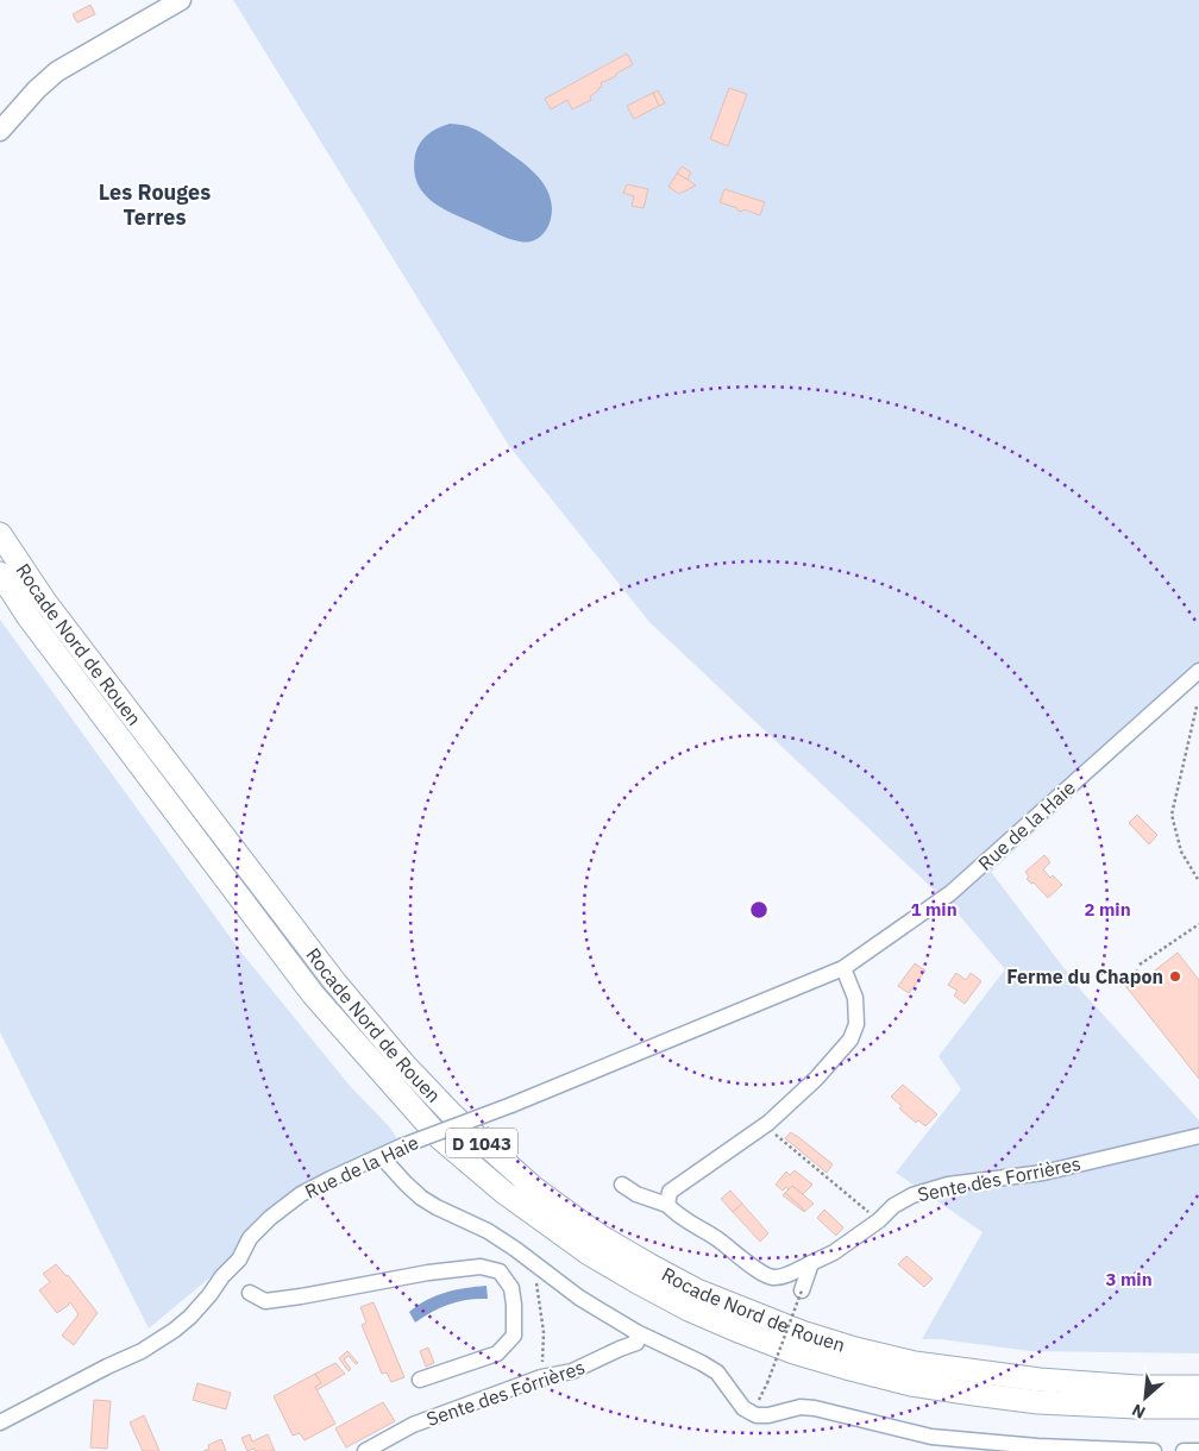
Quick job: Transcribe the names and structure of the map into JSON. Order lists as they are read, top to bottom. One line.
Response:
{"streets":{"highway":["Rocade Nord de Rouen","D 1043"],"street":["Rue de la Haie","Sente des Forrières"]},"districts":["Les Rouges Terres"],"places":["Ferme du Chapon"],"north":"bottom left","rings":["1 min","2 min","3 min"]}
